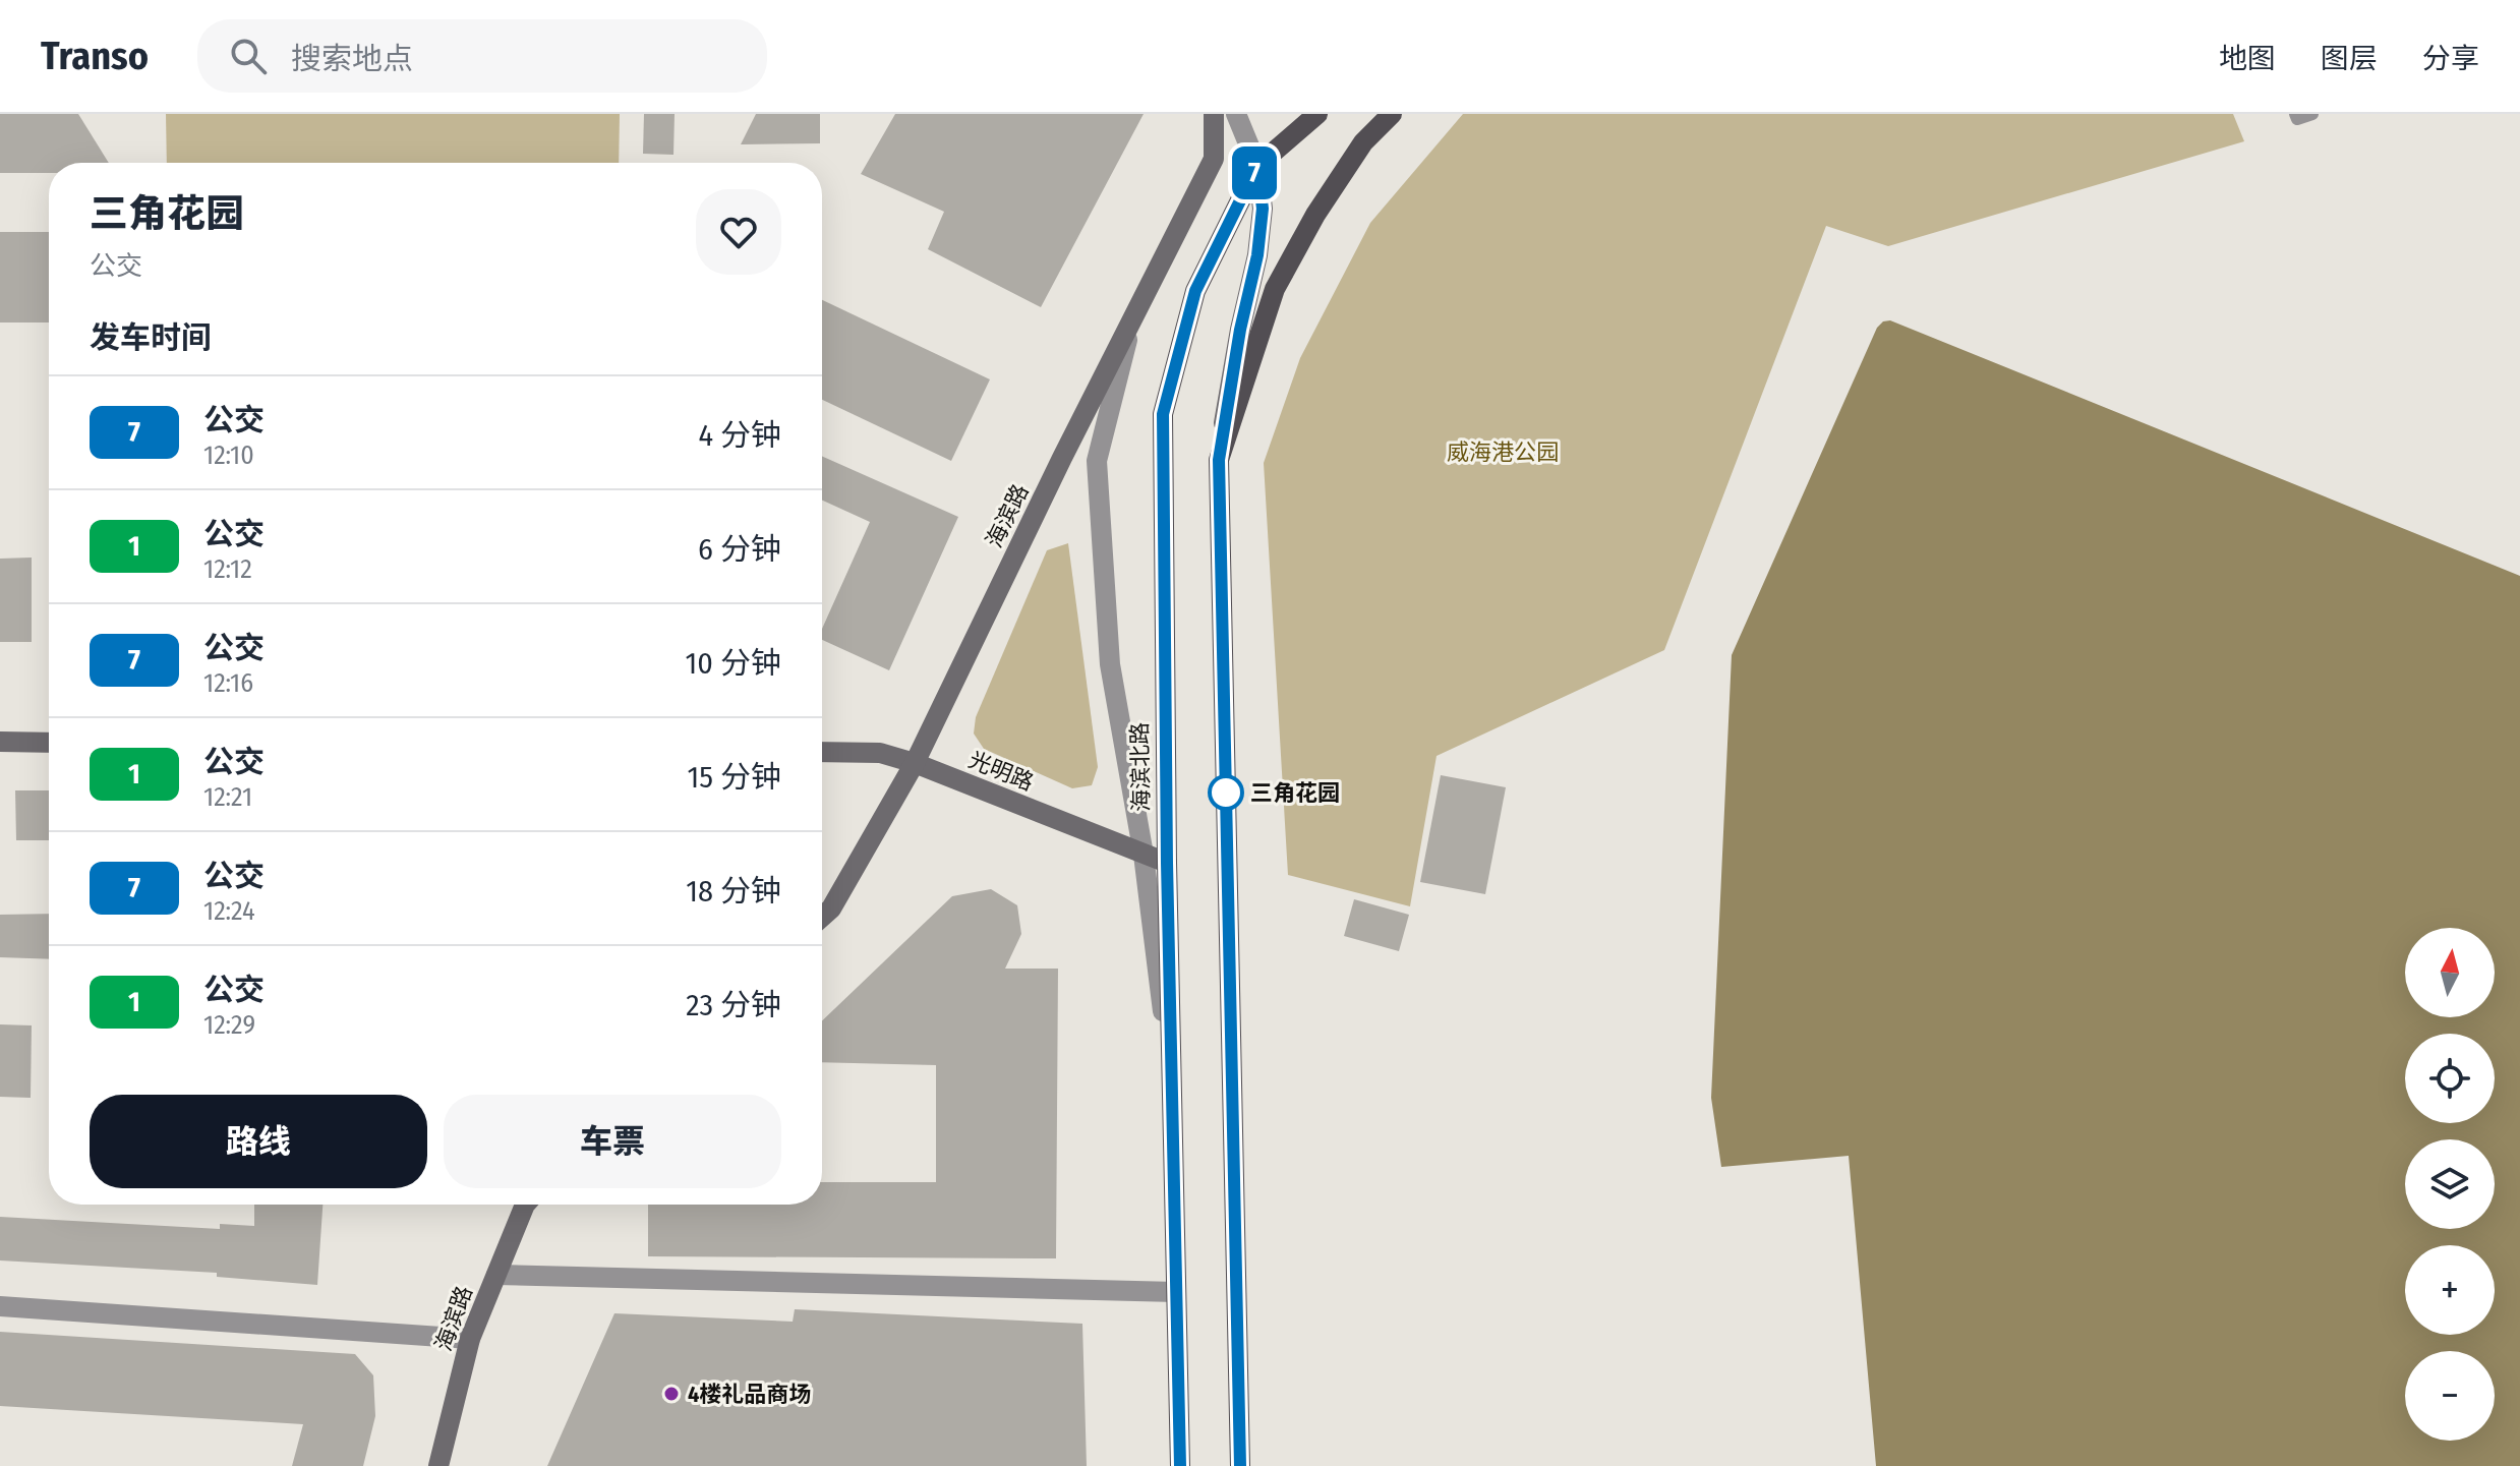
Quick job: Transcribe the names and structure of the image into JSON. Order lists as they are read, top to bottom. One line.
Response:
{"streets":{"main road":["海滨路","海滨北路","光明路"]},"crossings":[["海滨路","光明路"],["海滨北路","光明路"]],"parks":["威海港公园"],"places":["三角花园","4楼礼品商场"],"lines":["bus line 7"],"north":"top","page":{"header":"Transo","search":"搜索地点","nav":["地图","图层","分享"],"on_map":"7","heading":[["三角花园","公交"],"发车时间"],"list":[{"mark":"7","name":"公交","note":"12:10","value":"4 分钟"},{"mark":"1","name":"公交","note":"12:12","value":"6 分钟"},{"mark":"7","name":"公交","note":"12:16","value":"10 分钟"},{"mark":"1","name":"公交","note":"12:21","value":"15 分钟"},{"mark":"7","name":"公交","note":"12:24","value":"18 分钟"},{"mark":"1","name":"公交","note":"12:29","value":"23 分钟"}],"map_buttons":["+","−"],"buttons":["路线","车票"]}}
